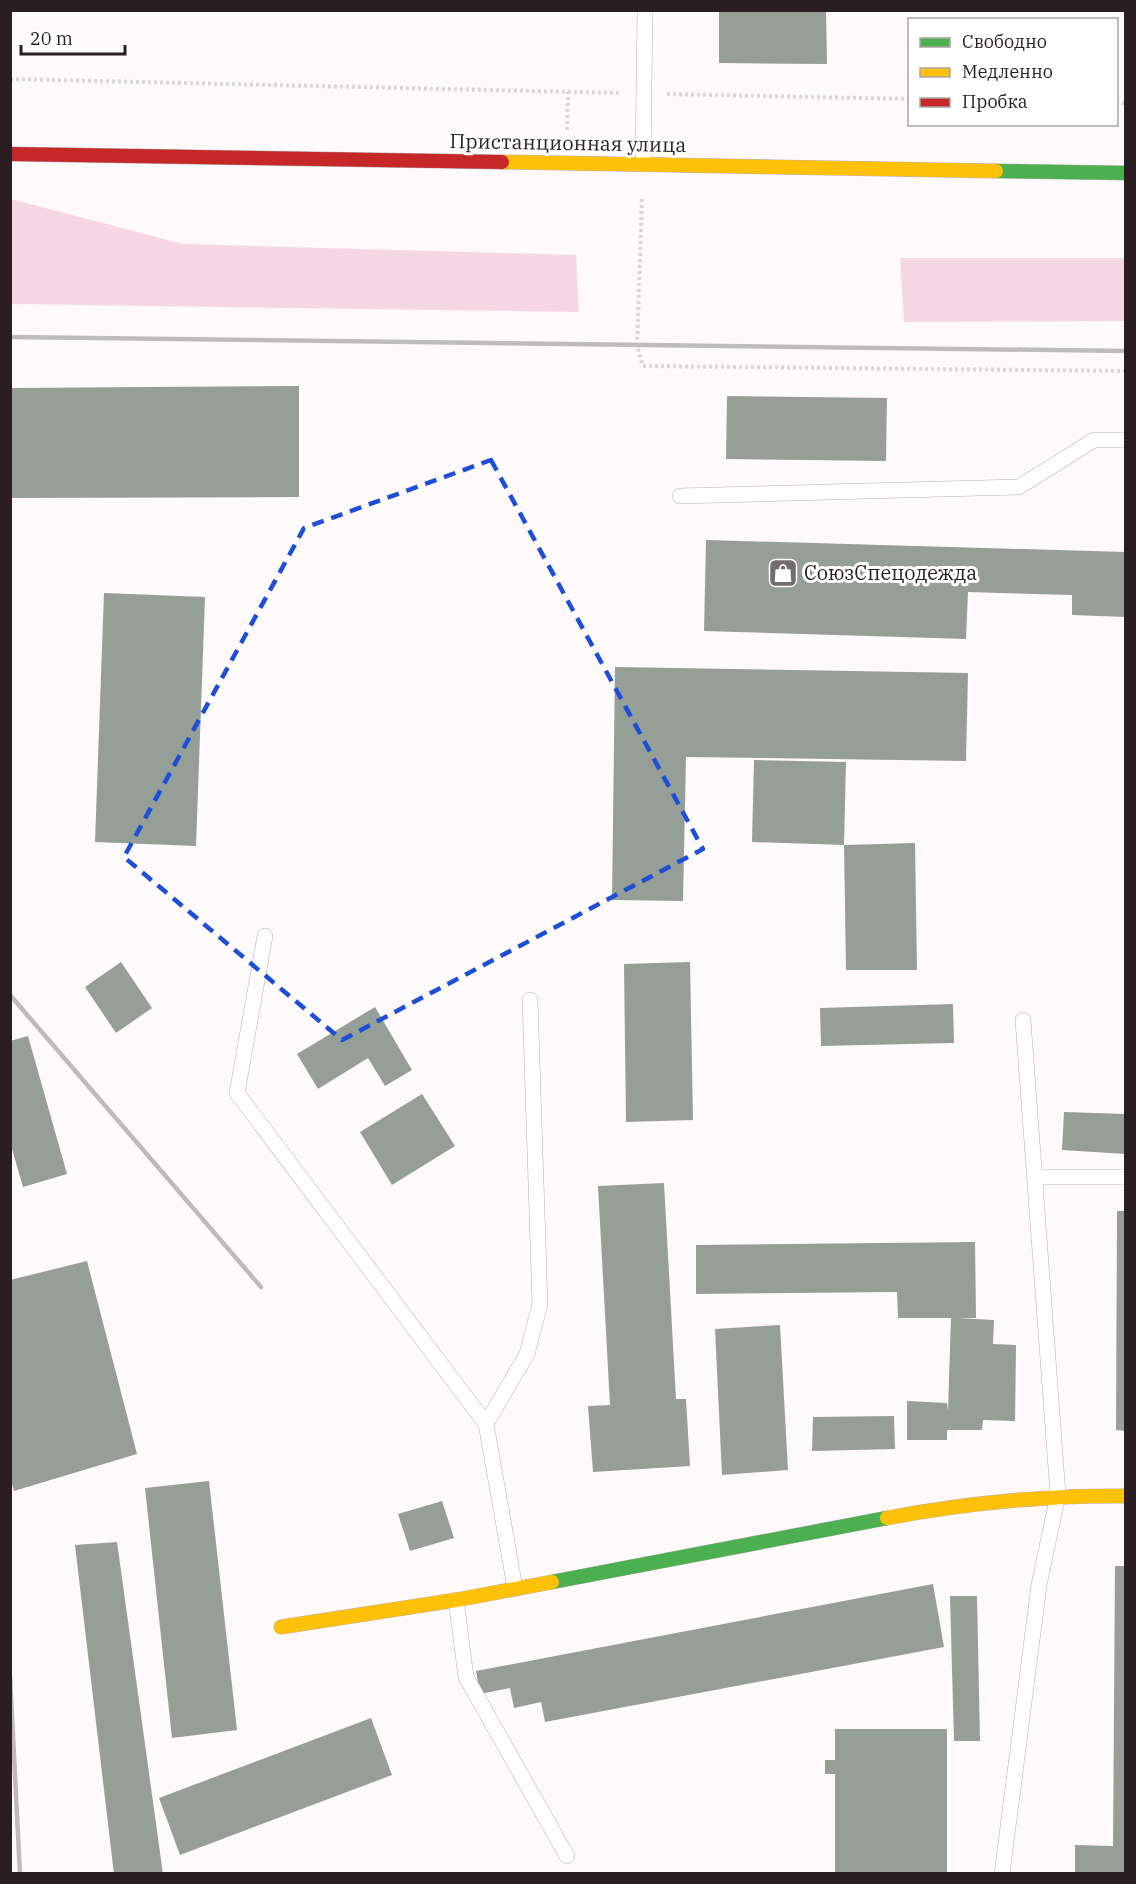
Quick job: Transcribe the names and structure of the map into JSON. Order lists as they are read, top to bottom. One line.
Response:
{"streets":{"street":["Пристанционная улица"]},"places":{"shop":["СоюзСпецодежда"]},"legend":["Свободно","Медленно","Пробка"],"scale_bar":"20 m"}
